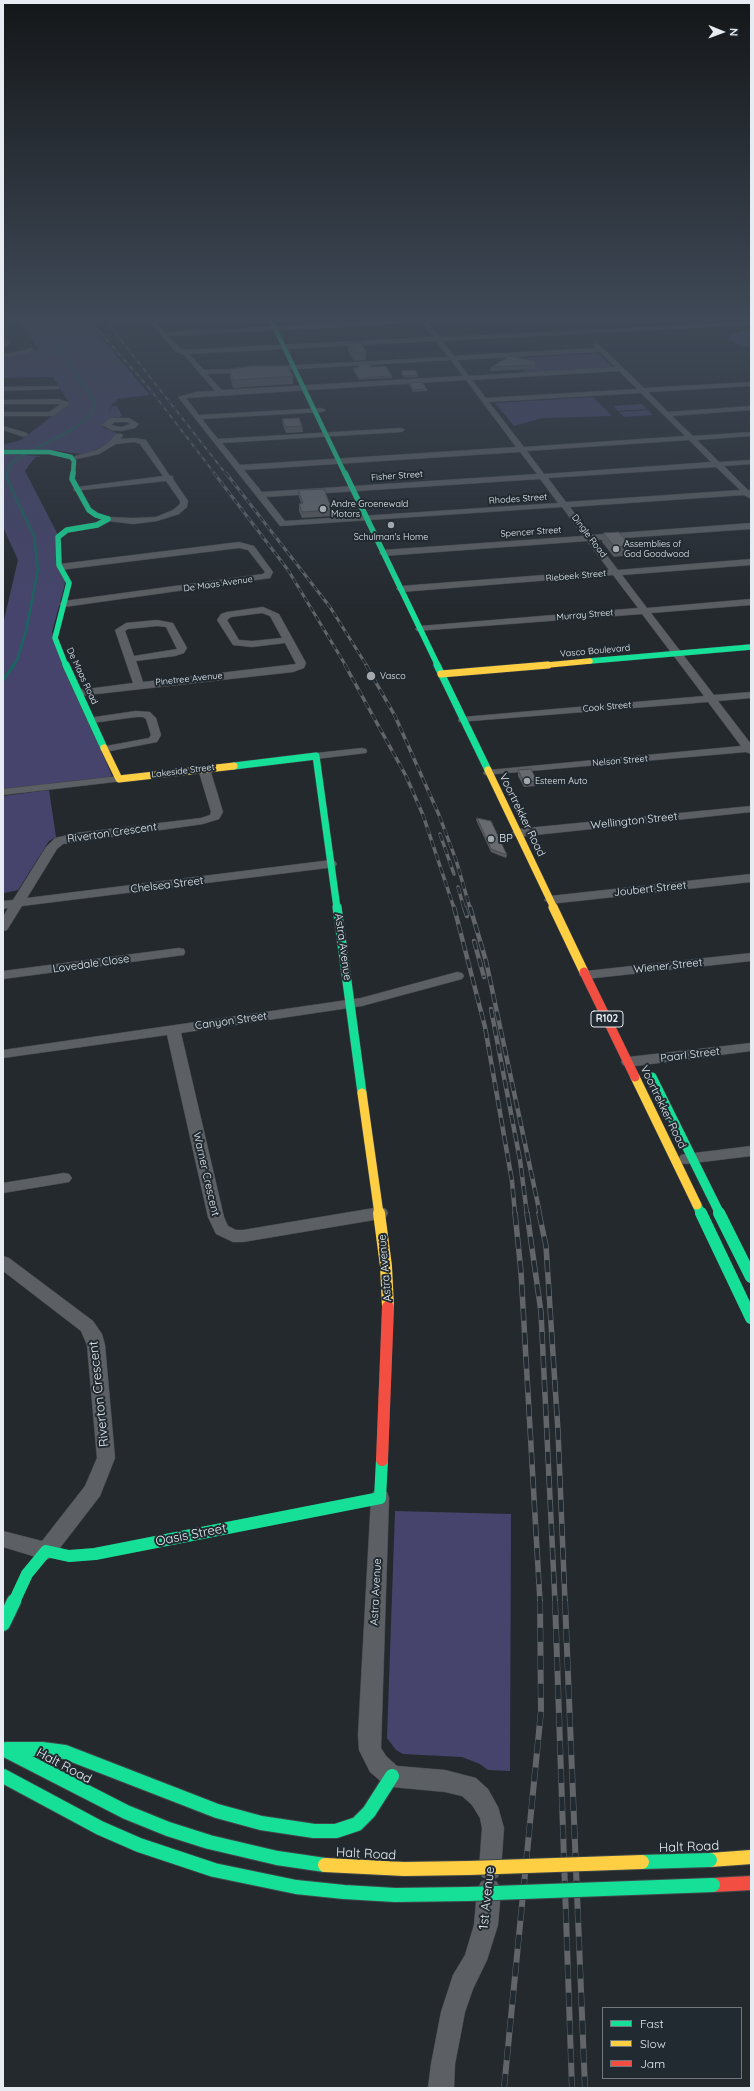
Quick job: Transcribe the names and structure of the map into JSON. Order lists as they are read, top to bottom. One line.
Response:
{"streets":{"main road":["Vasco Boulevard","De Maas Road","Lakeside Street","Voortrekker Road","Astra Avenue","R102","Oasis Street","Halt Road"],"street":["Fisher Street","Rhodes Street","Spencer Street","Dingle Road","Riebeek Street","De Maas Avenue","Murray Street","Pinetree Avenue","Cook Street","Nelson Street","Wellington Street","Riverton Crescent","Chelsea Street","Joubert Street","Lovedale Close","Wiener Street","Canyon Street","Paarl Street","Warner Crescent","1st Avenue"]},"crossings":[["Fisher Street","Rhodes Street"],["Fisher Street","Dingle Road"],["Fisher Street","Voortrekker Road"],["Rhodes Street","Dingle Road"],["Rhodes Street","Voortrekker Road"],["Spencer Street","Dingle Road"],["Spencer Street","Voortrekker Road"],["Dingle Road","Riebeek Street"],["Dingle Road","Murray Street"],["Dingle Road","Vasco Boulevard"],["Dingle Road","Cook Street"],["Dingle Road","Nelson Street"],["Riebeek Street","Voortrekker Road"],["De Maas Avenue","De Maas Road"],["Murray Street","Voortrekker Road"],["Vasco Boulevard","Voortrekker Road"],["De Maas Road","Pinetree Avenue"],["De Maas Road","Lakeside Street"],["Cook Street","Voortrekker Road"],["Nelson Street","Voortrekker Road"],["Lakeside Street","Riverton Crescent"],["Lakeside Street","Astra Avenue"],["Voortrekker Road","Wellington Street"],["Voortrekker Road","Joubert Street"],["Voortrekker Road","Wiener Street"],["Voortrekker Road","Paarl Street"],["Riverton Crescent","Chelsea Street"],["Riverton Crescent","Oasis Street"],["Chelsea Street","Astra Avenue"],["Astra Avenue","Canyon Street"],["Astra Avenue","Warner Crescent"],["Astra Avenue","Oasis Street"],["Astra Avenue","1st Avenue"],["Canyon Street","Warner Crescent"]],"places":["Andre Groenewald Motors","Schulman's Home","Assemblies of God Goodwood","Vasco","Esteem Auto","BP"],"legend":["Fast","Slow","Jam"],"north":"right"}
